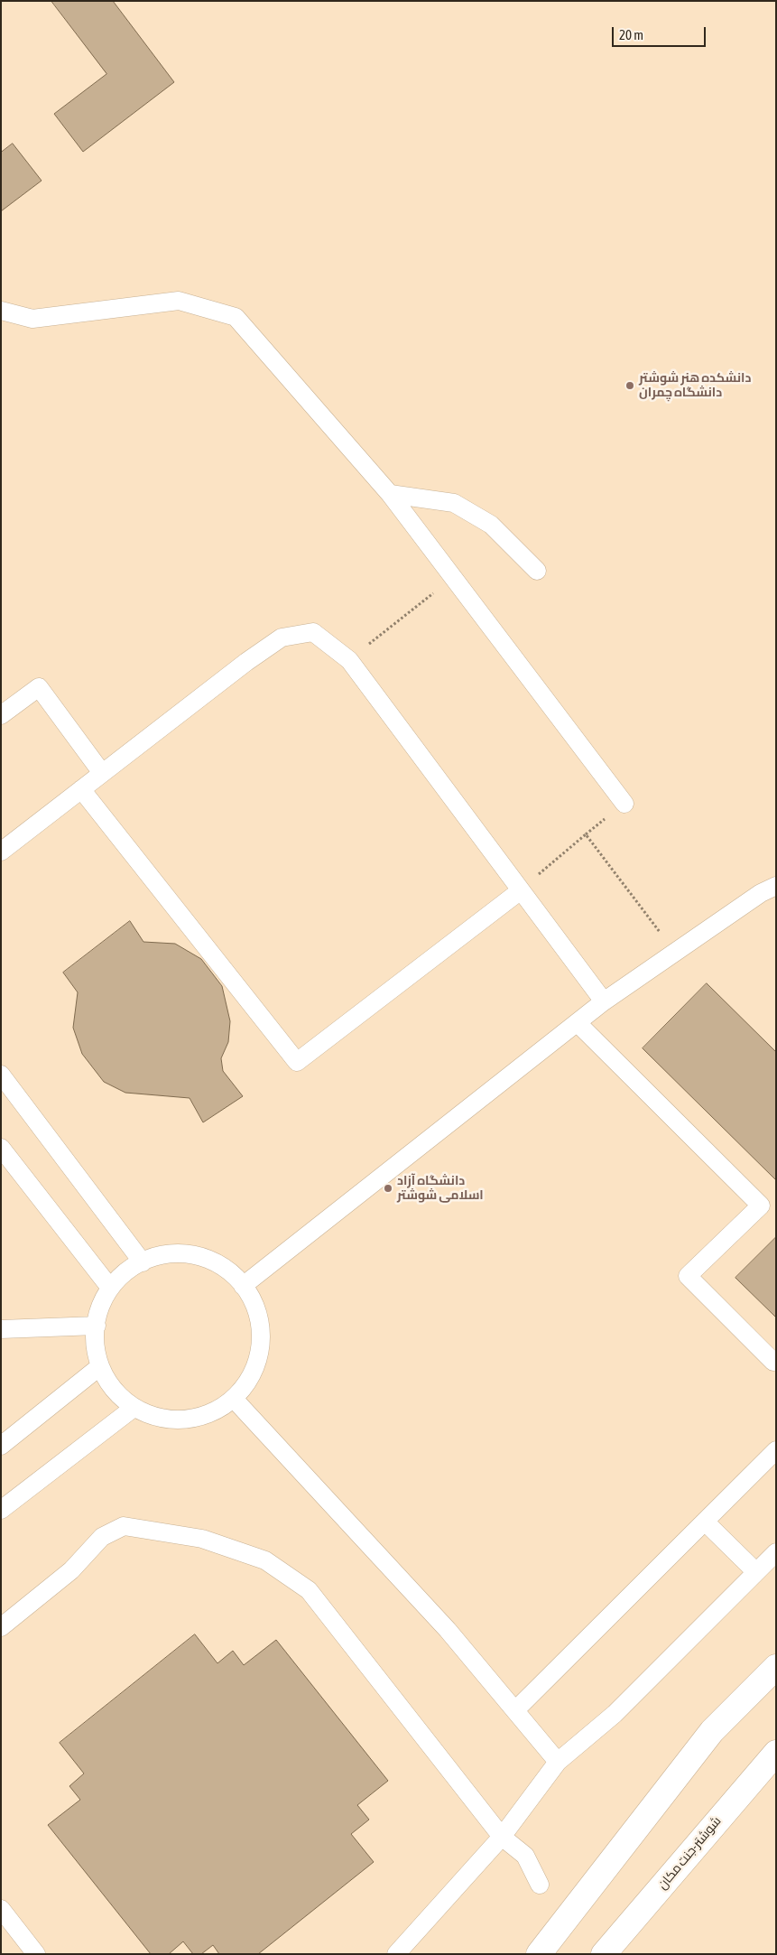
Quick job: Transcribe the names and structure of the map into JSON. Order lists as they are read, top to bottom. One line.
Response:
{"streets":{"street":["شوشتر-جنت مکان"]},"places":["دانشکده هنر شوشتر دانشگاه چمران","دانشگاه آزاد اسلامی شوشتر"],"scale_bar":"20 m"}
